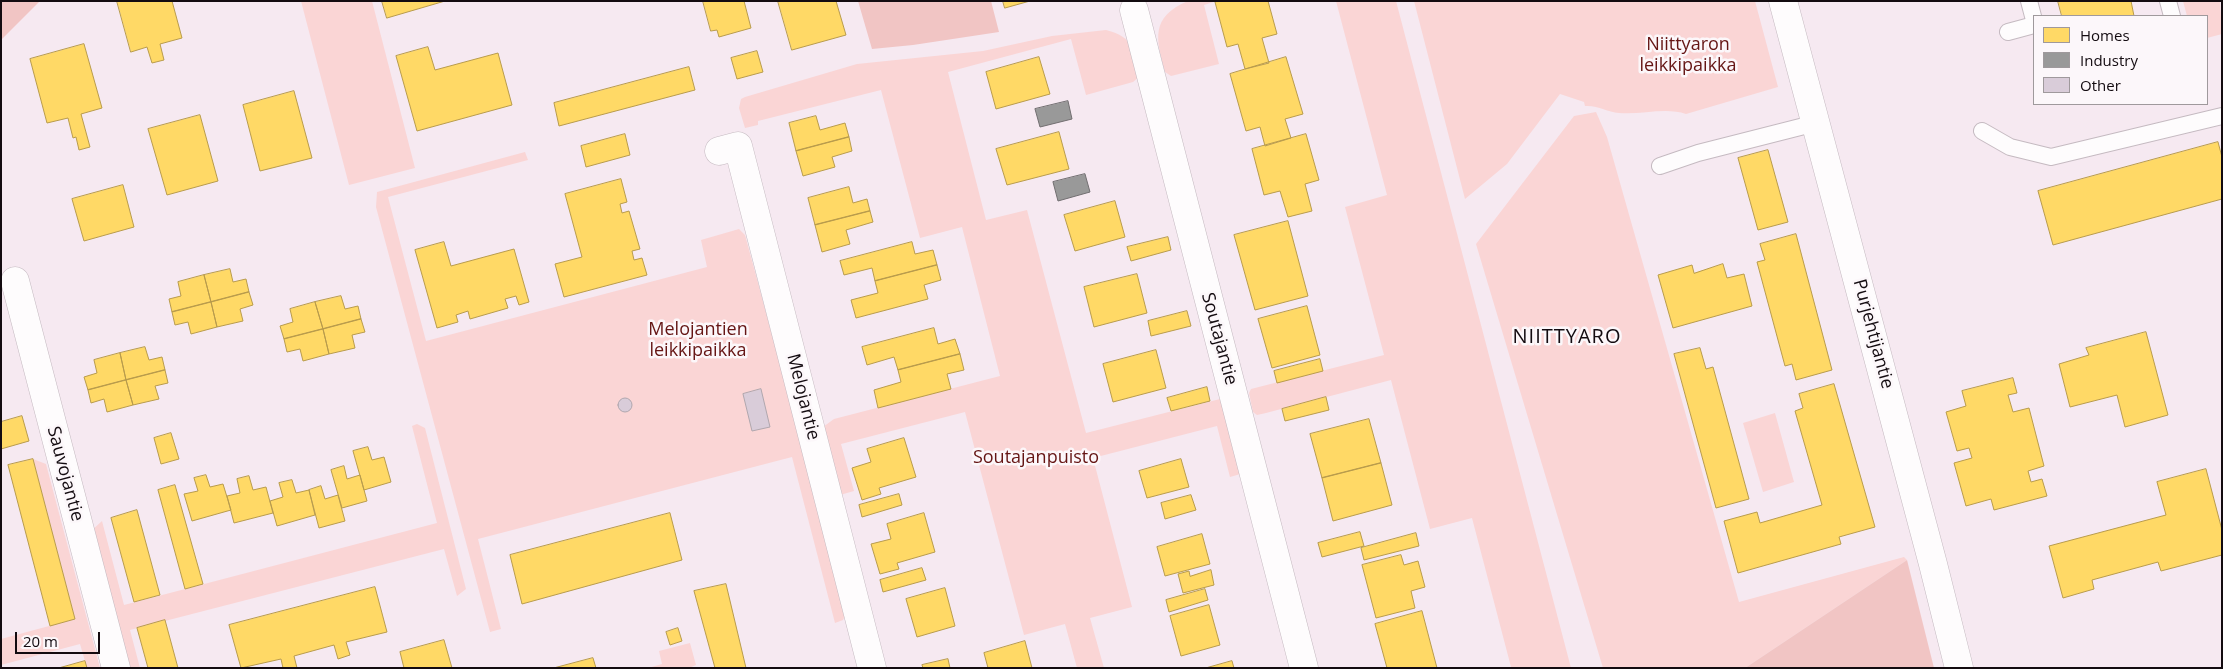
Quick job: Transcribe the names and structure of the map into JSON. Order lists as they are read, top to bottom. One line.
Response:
{"streets":{"street":["Purjehtijantie","Soutajantie","Melojantie","Sauvojantie"]},"districts":["NIITTYARO"],"parks":["Niittyaron leikkipaikka","Melojantien leikkipaikka","Soutajanpuisto"],"legend":["Homes","Industry","Other"],"scale_bar":"20 m"}
